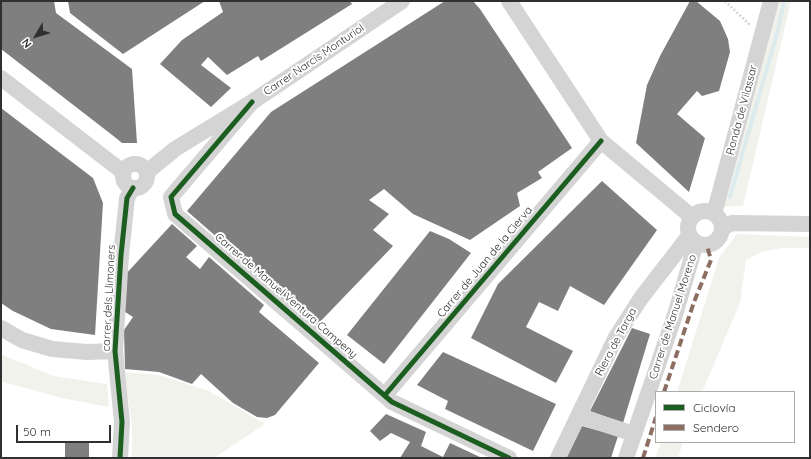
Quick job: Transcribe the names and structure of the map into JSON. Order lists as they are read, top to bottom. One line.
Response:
{"streets":{"street":["Carrer Narcís Monturiol","Ronda de Vilassar","Carrer de Juan de la Cierva","Carrer de Manuel Ventura Campeny","carrer dels Llimoners","Carrer de Manuel Moreno","Riera de Targa"]},"crossings":[["Carrer Narcís Monturiol","Carrer de Manuel Ventura Campeny"],["Carrer Narcís Monturiol","carrer dels Llimoners"],["Ronda de Vilassar","Carrer de Manuel Moreno"],["Ronda de Vilassar","Riera de Targa"],["Carrer de Juan de la Cierva","Carrer de Manuel Ventura Campeny"],["Carrer de Manuel Moreno","Riera de Targa"]],"legend":["Ciclovía","Sendero"],"scale_bar":"50 m","north":"bottom left"}
